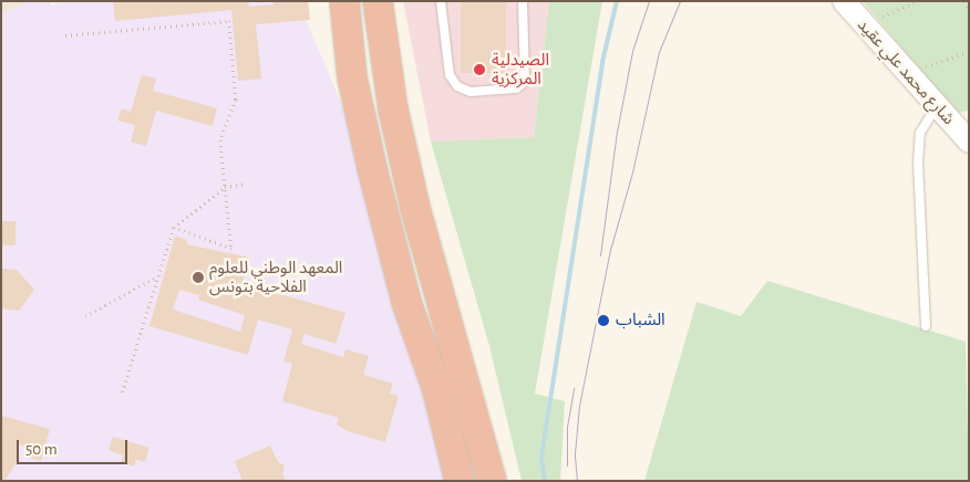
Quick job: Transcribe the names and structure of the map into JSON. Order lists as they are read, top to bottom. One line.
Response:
{"streets":{"street":["شارع محمد علي عقيد"]},"places":["الصيدلية المركزية","المعهد الوطني للعلوم الفلاحية بتونس","الشباب"],"scale_bar":"50 m"}
